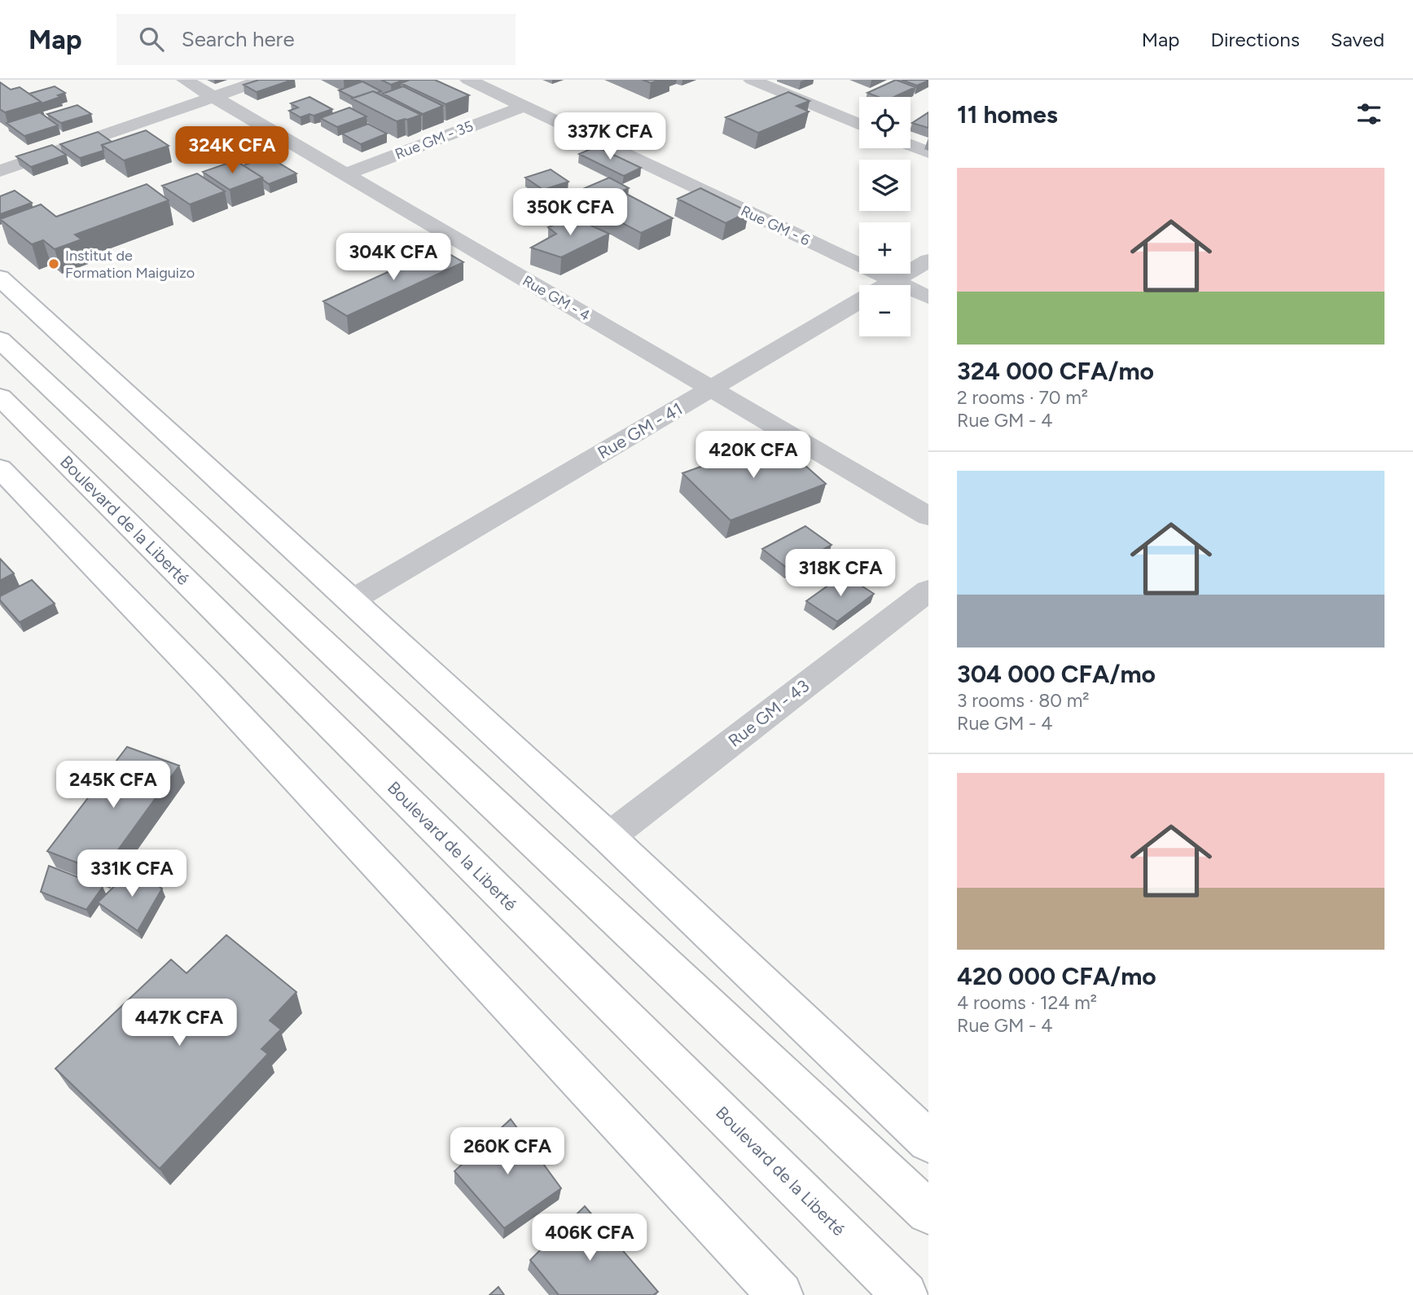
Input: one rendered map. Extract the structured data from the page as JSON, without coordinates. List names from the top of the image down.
{
  "streets": {
    "main road": ["Boulevard de la Liberté"],
    "street": [
      "Rue GM - 35",
      "Rue GM - 6",
      "Rue GM - 4",
      "Rue GM - 41",
      "Rue GM - 43"
    ]
  },
  "crossings": [
    ["Rue GM - 35", "Rue GM - 6"],
    ["Rue GM - 35", "Rue GM - 4"],
    ["Rue GM - 6", "Rue GM - 41"],
    ["Rue GM - 4", "Rue GM - 41"]
  ],
  "places": ["Institut de Formation Maiguizo"],
  "page": {
    "header": "Map",
    "search": "Search here",
    "nav": ["Map", "Directions", "Saved"],
    "heading": "11 homes",
    "map_buttons": ["+", "−"],
    "price": [
      "337K CFA",
      "324K CFA",
      "350K CFA",
      "304K CFA",
      "420K CFA",
      "318K CFA",
      "245K CFA",
      "331K CFA",
      "447K CFA",
      "260K CFA",
      "406K CFA"
    ],
    "list": [
      {
        "name": "324 000 CFA/mo",
        "note": "2 rooms · 70 m² · Rue GM - 4"
      },
      {
        "name": "304 000 CFA/mo",
        "note": "3 rooms · 80 m² · Rue GM - 4"
      },
      {
        "name": "420 000 CFA/mo",
        "note": "4 rooms · 124 m² · Rue GM - 4"
      }
    ]
  }
}
